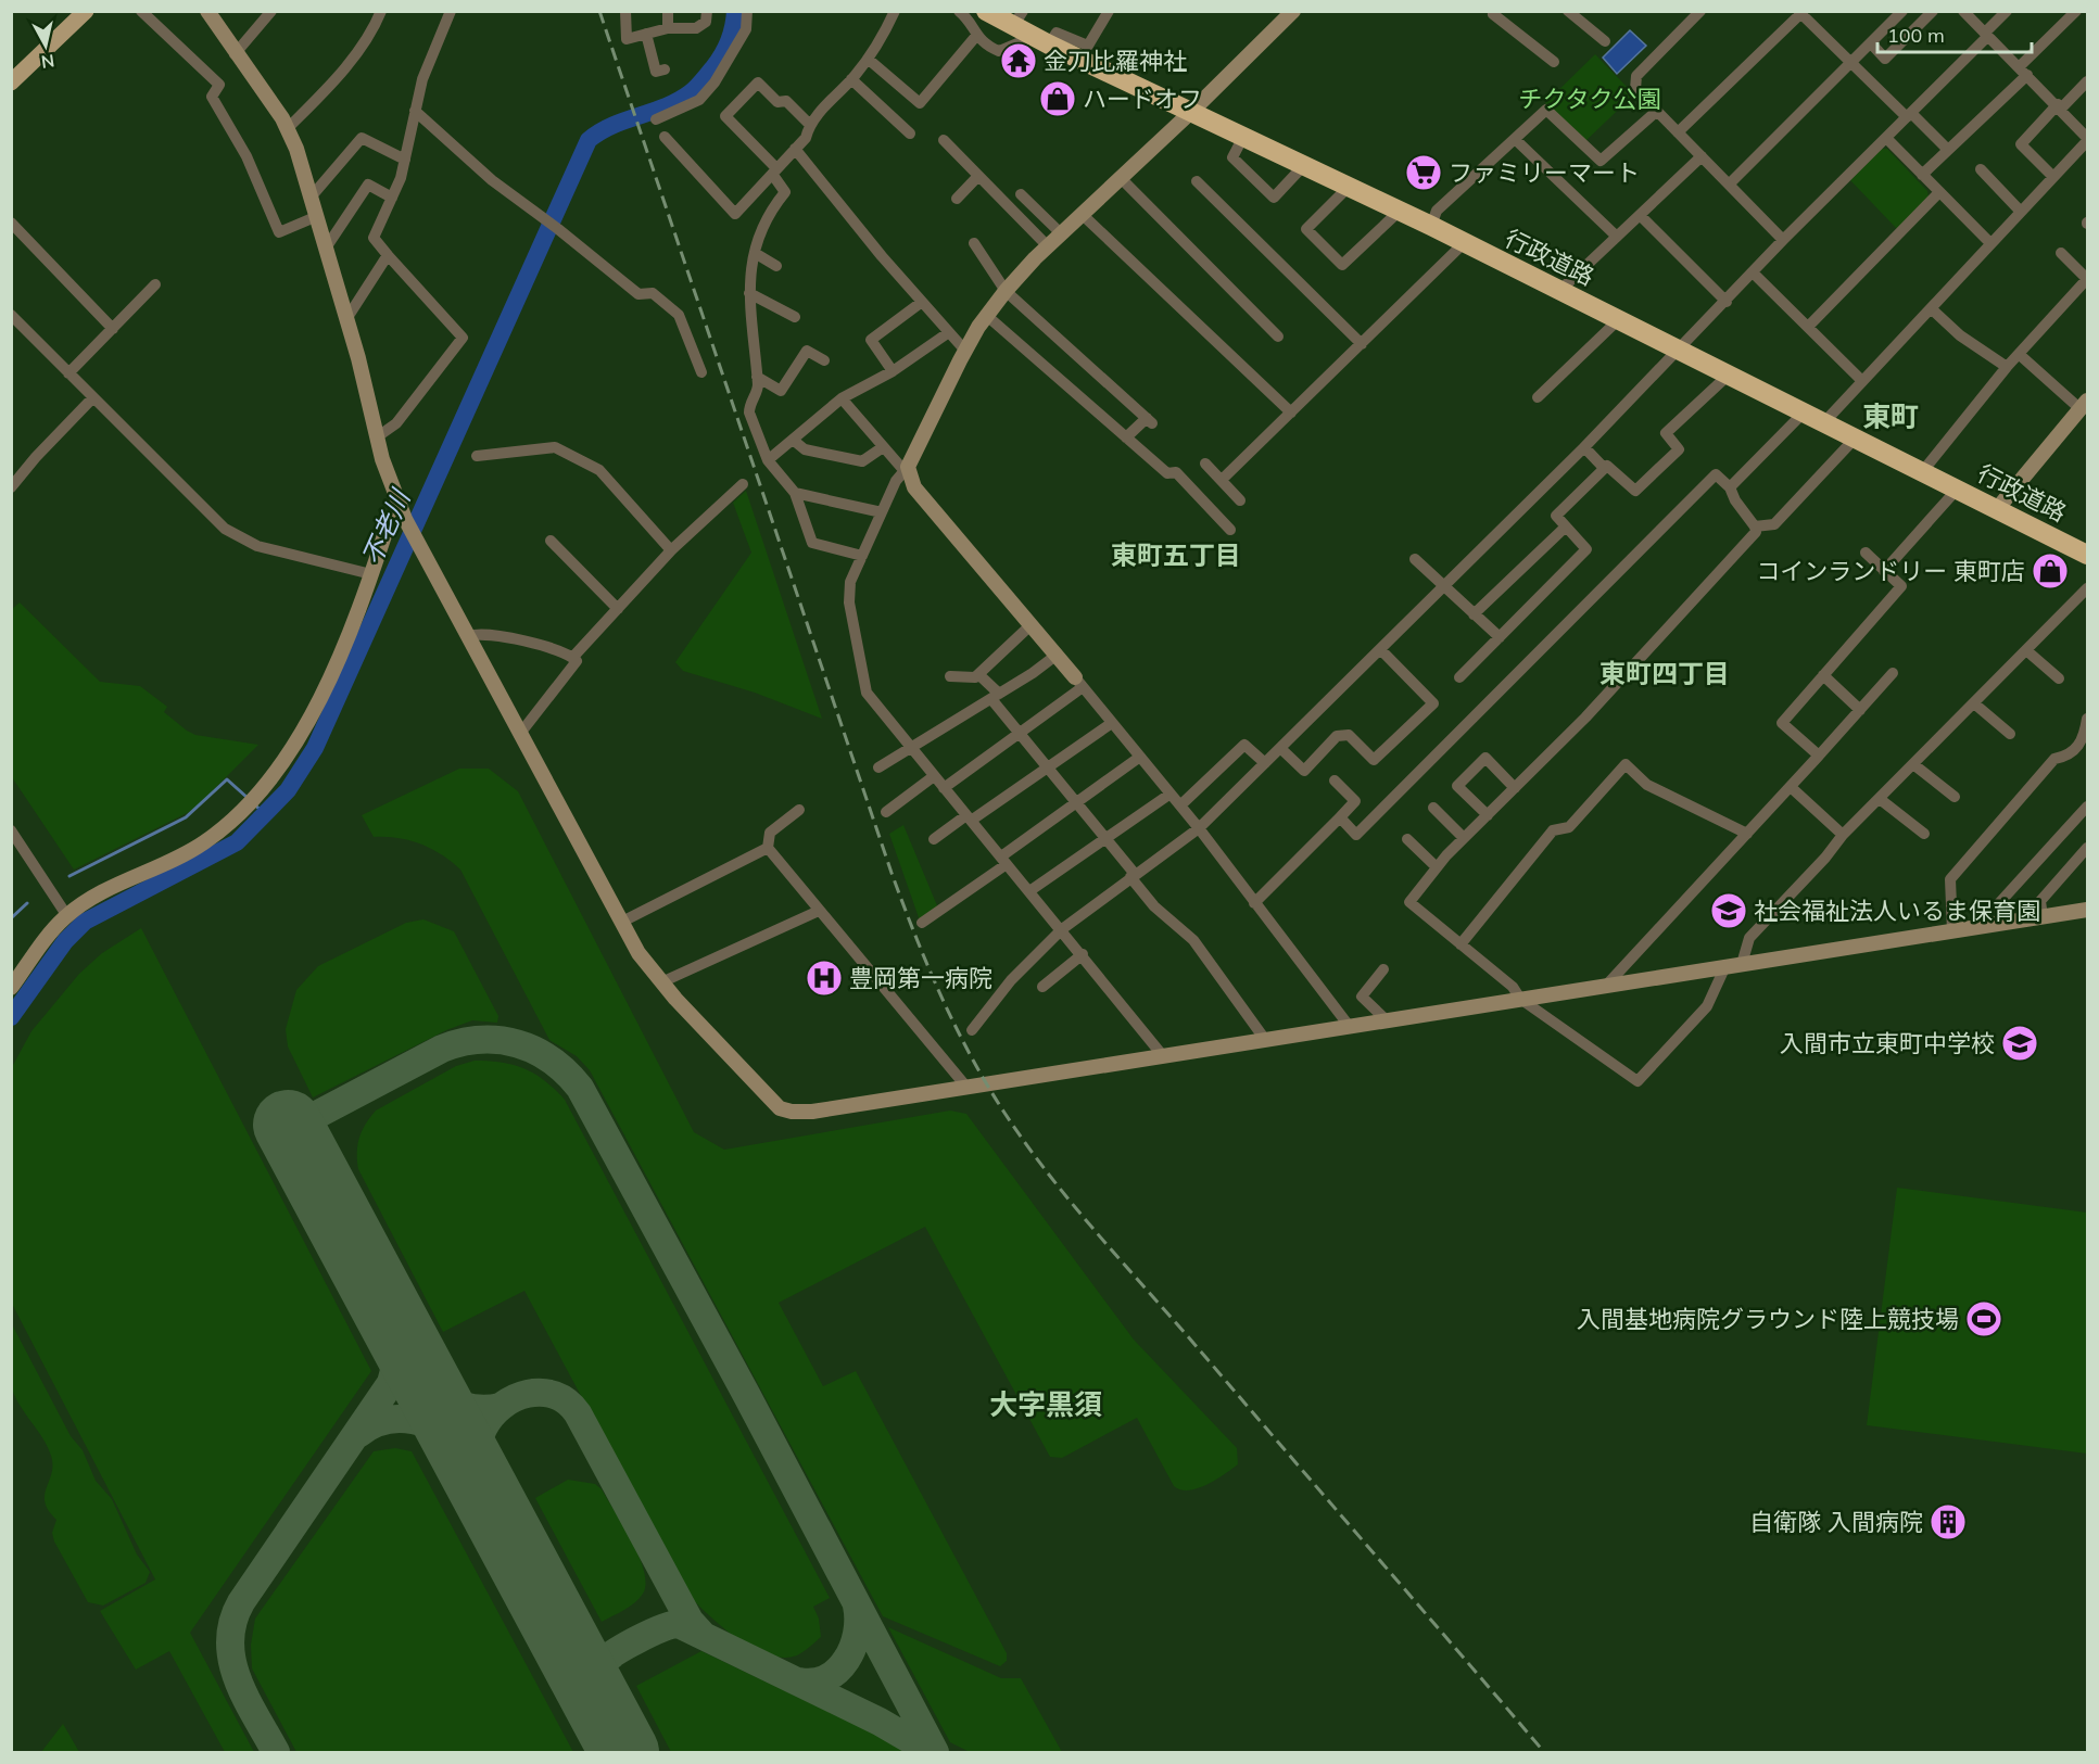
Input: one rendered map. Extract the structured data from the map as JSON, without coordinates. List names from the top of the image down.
{
  "streets": {
    "highway": ["行政道路"]
  },
  "districts": [
    "東町",
    "東町五丁目",
    "東町四丁目",
    "大字黒須"
  ],
  "water": ["不老川"],
  "parks": ["チクタク公園"],
  "places": {
    "temple": ["金刀比羅神社"],
    "shop": ["ハードオフ", "コインランドリー 東町店"],
    "supermarket": ["ファミリーマート"],
    "school or university": ["社会福祉法人いるま保育園", "入間市立東町中学校"],
    "hospital": ["豊岡第一病院"],
    "sports": ["入間基地病院グラウンド陸上競技場"],
    "building": ["自衛隊 入間病院"]
  },
  "scale_bar": "100 m",
  "north": "bottom"
}
